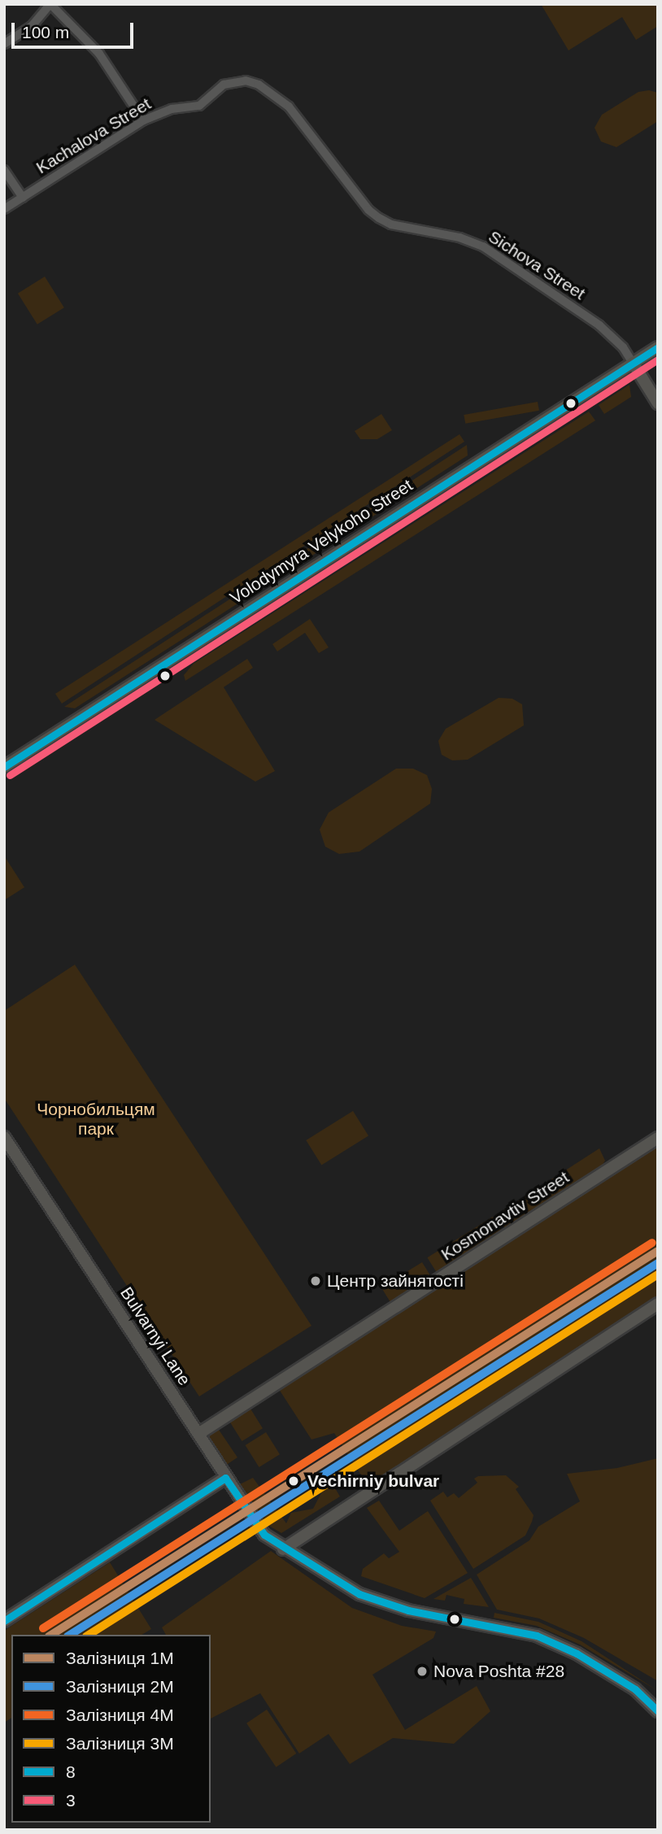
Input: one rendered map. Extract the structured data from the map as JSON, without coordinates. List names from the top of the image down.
{
  "streets": {
    "main road": ["Volodymyra Velykoho Street"],
    "street": [
      "Kachalova Street",
      "Sichova Street",
      "Kosmonavtiv Street",
      "Bulvarnyi Lane"
    ]
  },
  "crossings": [
    ["Kachalova Street", "Sichova Street"],
    ["Sichova Street", "Volodymyra Velykoho Street"],
    ["Kosmonavtiv Street", "Bulvarnyi Lane"]
  ],
  "parks": ["Чорнобильцям парк"],
  "places": ["Центр зайнятості", "Vechirniy bulvar", "Nova Poshta #28"],
  "lines": [
    "transit line 8",
    "transit line 3",
    "rail line 4М",
    "rail line 1М",
    "rail line 2М",
    "rail line 3М"
  ],
  "legend": [
    "Залізниця 1М",
    "Залізниця 2М",
    "Залізниця 4М",
    "Залізниця 3М",
    "8",
    "3"
  ],
  "scale_bar": "100 m"
}
